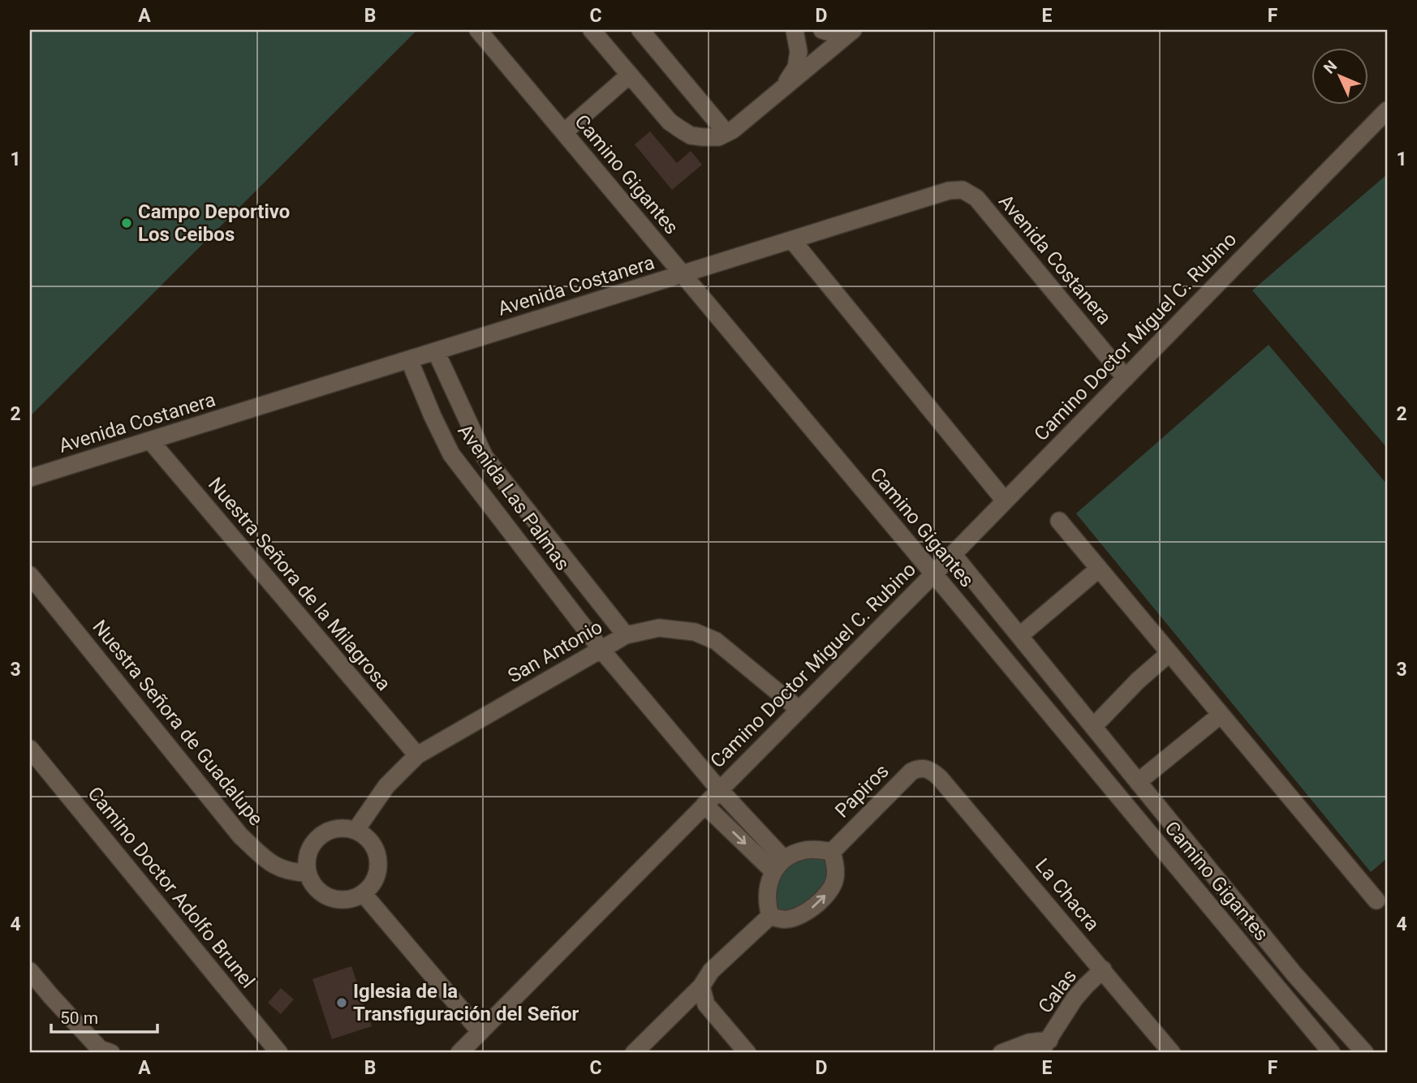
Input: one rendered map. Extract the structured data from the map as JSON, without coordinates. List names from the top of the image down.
{
  "streets": {
    "street": [
      "Camino Gigantes",
      "Avenida Costanera",
      "Camino Doctor Miguel C. Rubino",
      "Avenida Las Palmas",
      "Nuestra Señora de la Milagrosa",
      "San Antonio",
      "Nuestra Señora de Guadalupe",
      "Papiros",
      "Camino Doctor Adolfo Brunel",
      "La Chacra",
      "Calas"
    ]
  },
  "crossings": [
    ["Camino Gigantes", "Avenida Costanera"],
    ["Camino Gigantes", "Camino Doctor Miguel C. Rubino"],
    ["Avenida Costanera", "Camino Doctor Miguel C. Rubino"],
    ["Avenida Costanera", "Avenida Las Palmas"],
    ["Avenida Costanera", "Nuestra Señora de la Milagrosa"],
    ["Camino Doctor Miguel C. Rubino", "Avenida Las Palmas"],
    ["Camino Doctor Miguel C. Rubino", "San Antonio"],
    ["Avenida Las Palmas", "San Antonio"],
    ["Nuestra Señora de la Milagrosa", "San Antonio"],
    ["San Antonio", "Nuestra Señora de Guadalupe"],
    ["Papiros", "La Chacra"],
    ["La Chacra", "Calas"]
  ],
  "places": ["Campo Deportivo Los Ceibos", "Iglesia de la Transfiguración del Señor"],
  "scale_bar": "50 m",
  "north": "top left",
  "grid": {
    "columns": [
      "A",
      "B",
      "C",
      "D",
      "E",
      "F"
    ],
    "rows": [
      "1",
      "2",
      "3",
      "4"
    ]
  }
}
